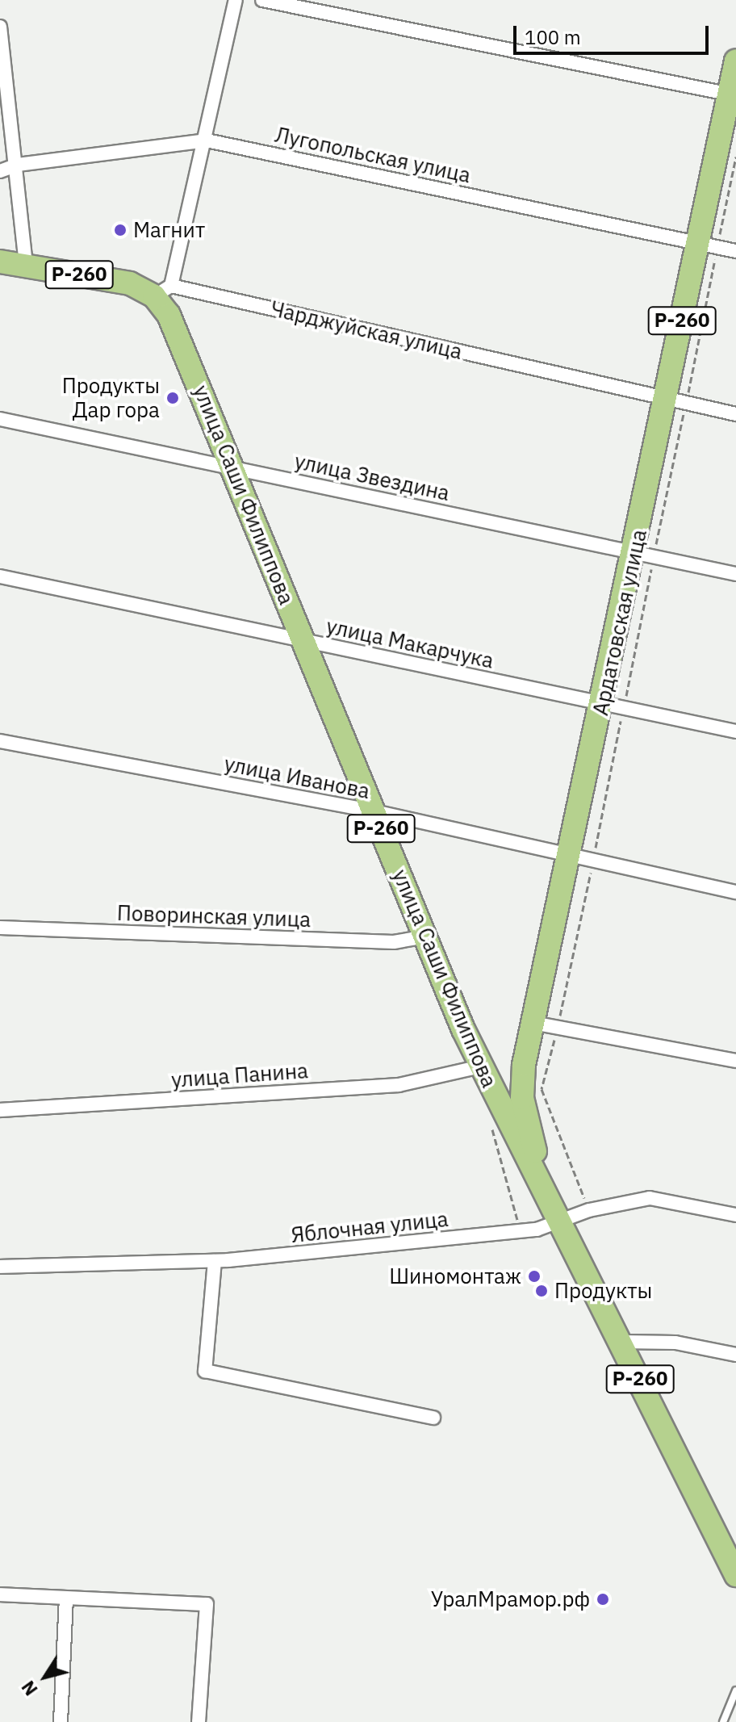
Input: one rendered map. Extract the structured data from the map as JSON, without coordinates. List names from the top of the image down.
{
  "streets": {
    "highway": [
      "Р-260",
      "Чарджуйская улица",
      "улица Саши Филиппова",
      "Ардатовская улица"
    ],
    "street": [
      "Лугопольская улица",
      "улица Звездина",
      "улица Макарчука",
      "улица Иванова",
      "Поворинская улица",
      "улица Панина",
      "Яблочная улица"
    ]
  },
  "crossings": [
    ["Лугопольская улица", "Ардатовская улица"],
    ["Чарджуйская улица", "улица Саши Филиппова"],
    ["Чарджуйская улица", "Ардатовская улица"],
    ["улица Звездина", "улица Саши Филиппова"],
    ["улица Звездина", "Ардатовская улица"],
    ["улица Саши Филиппова", "Ардатовская улица"],
    ["улица Саши Филиппова", "улица Макарчука"],
    ["улица Саши Филиппова", "улица Иванова"],
    ["улица Саши Филиппова", "Поворинская улица"],
    ["улица Саши Филиппова", "улица Панина"],
    ["улица Саши Филиппова", "Яблочная улица"],
    ["Ардатовская улица", "улица Макарчука"],
    ["Ардатовская улица", "улица Иванова"],
    ["Ардатовская улица", "Яблочная улица"]
  ],
  "places": [
    "Магнит",
    "Продукты Дар гора",
    "Шиномонтаж",
    "Продукты",
    "УралМрамор.рф"
  ],
  "scale_bar": "100 m",
  "north": "bottom left"
}
